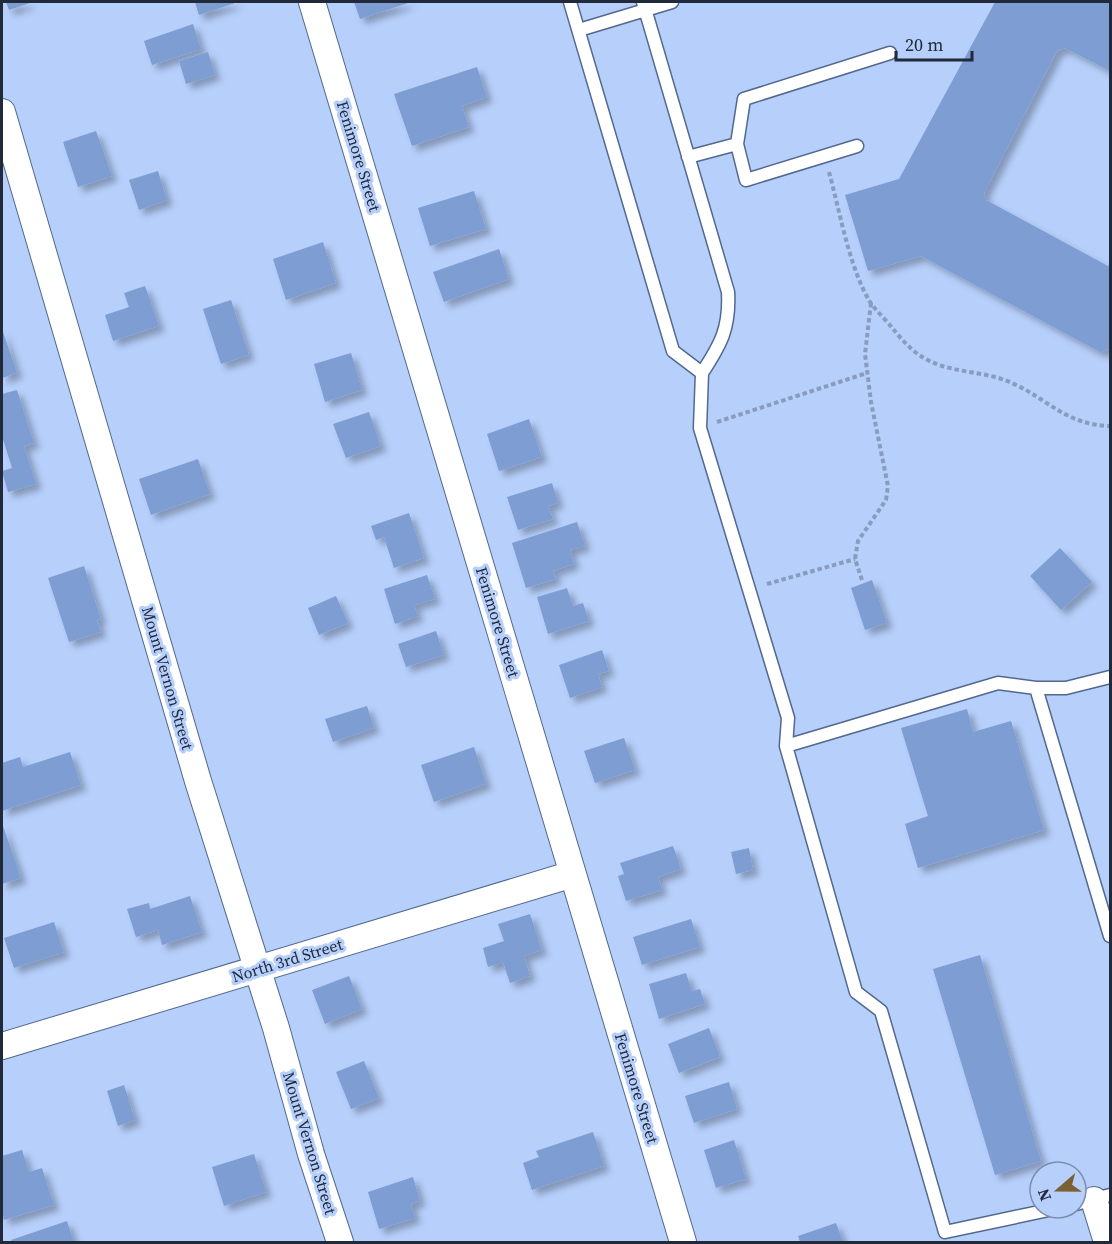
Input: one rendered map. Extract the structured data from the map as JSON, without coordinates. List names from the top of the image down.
{
  "streets": {
    "street": ["Fenimore Street", "Mount Vernon Street", "North 3rd Street"]
  },
  "crossings": [
    ["Fenimore Street", "North 3rd Street"],
    ["Mount Vernon Street", "North 3rd Street"]
  ],
  "scale_bar": "20 m",
  "north": "left"
}
